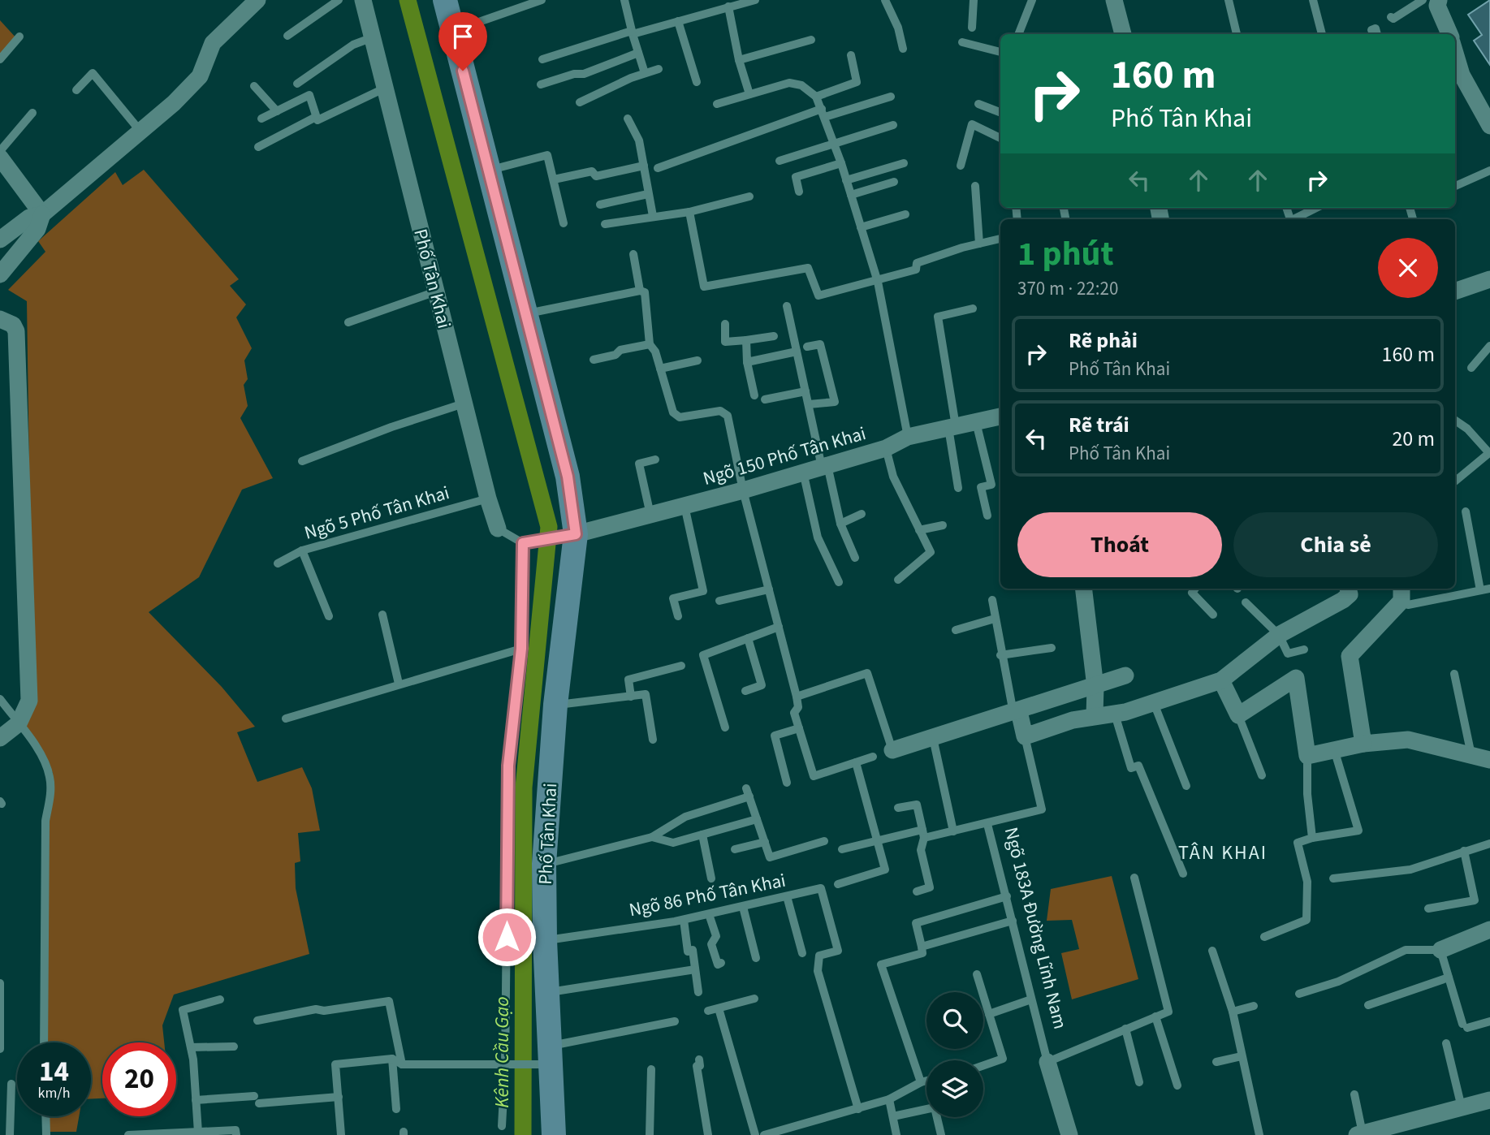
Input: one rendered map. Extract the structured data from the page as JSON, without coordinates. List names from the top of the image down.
{
  "streets": {
    "street": ["Phố Tân Khai", "Ngõ 150 Phố Tân Khai", "Ngõ 183A Đường Lĩnh Nam"],
    "lane": ["Ngõ 5 Phố Tân Khai", "Ngõ 86 Phố Tân Khai"]
  },
  "crossings": [
    ["Phố Tân Khai", "Ngõ 150 Phố Tân Khai"],
    ["Phố Tân Khai", "Ngõ 5 Phố Tân Khai"],
    ["Phố Tân Khai", "Ngõ 86 Phố Tân Khai"]
  ],
  "districts": ["TÂN KHAI"],
  "water": ["Kênh Cầu Gạo"],
  "page": {
    "turn": ["160 m", "Phố Tân Khai"],
    "heading": ["1 phút", "370 m · 22:20"],
    "list": [
      {
        "name": "Rẽ phải",
        "note": "Phố Tân Khai",
        "value": "160 m"
      },
      {
        "name": "Rẽ trái",
        "note": "Phố Tân Khai",
        "value": "20 m"
      }
    ],
    "buttons": ["Thoát", "Chia sẻ"],
    "speed": "14 km/h",
    "limit": "20"
  }
}
